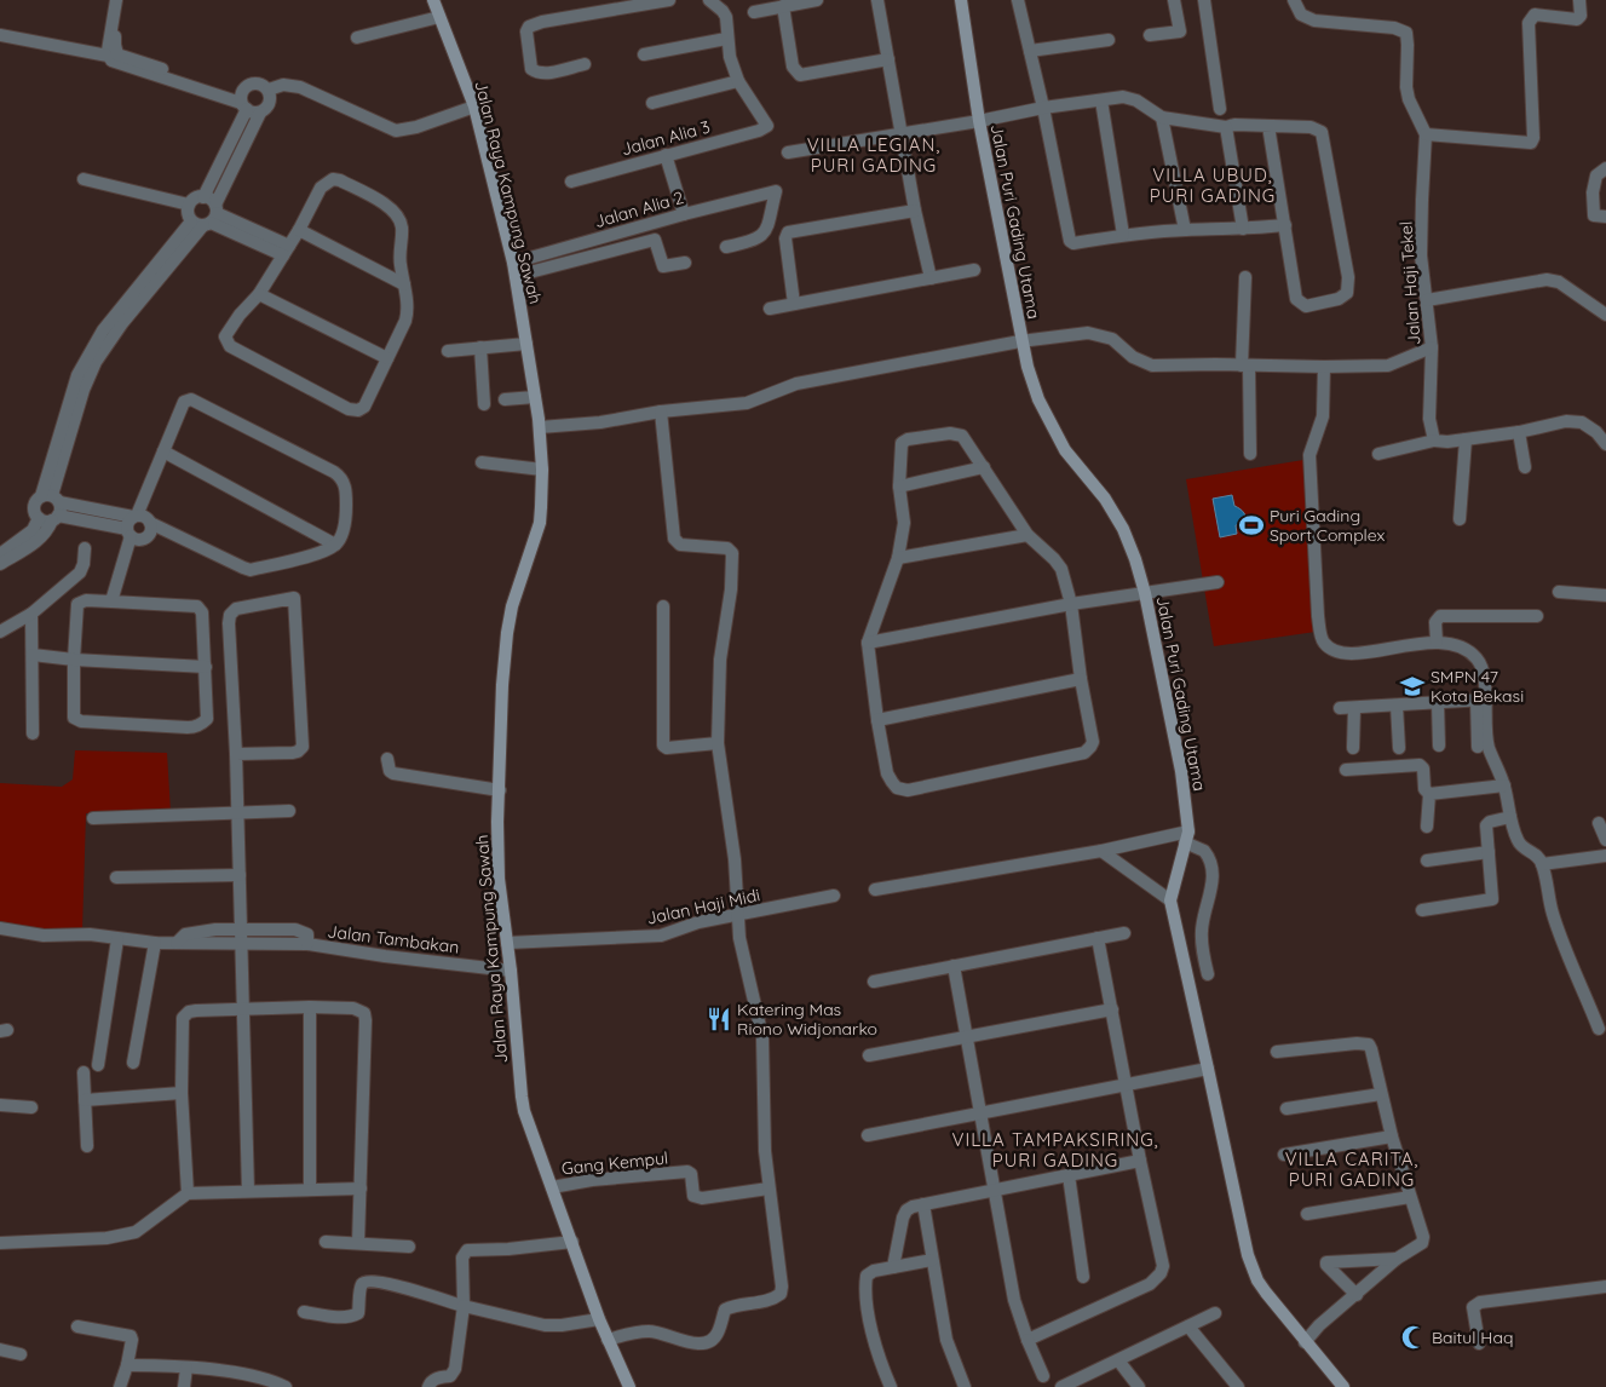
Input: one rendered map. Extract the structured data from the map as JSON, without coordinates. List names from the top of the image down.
{
  "streets": {
    "street": [
      "Jalan Alia 3",
      "Jalan Raya Kampung Sawah",
      "Jalan Alia 2",
      "Jalan Puri Gading Utama",
      "Jalan Haji Tekel",
      "Jalan Haji Midi",
      "Jalan Tambakan",
      "Gang Kempul"
    ]
  },
  "crossings": [
    ["Jalan Raya Kampung Sawah", "Jalan Alia 2"],
    ["Jalan Raya Kampung Sawah", "Jalan Haji Midi"],
    ["Jalan Raya Kampung Sawah", "Jalan Tambakan"],
    ["Jalan Raya Kampung Sawah", "Gang Kempul"]
  ],
  "districts": [
    "VILLA LEGIAN, PURI GADING",
    "VILLA UBUD, PURI GADING",
    "VILLA TAMPAKSIRING, PURI GADING",
    "VILLA CARITA, PURI GADING"
  ],
  "places": {
    "sports": ["Puri Gading Sport Complex"],
    "school or university": ["SMPN 47 Kota Bekasi"],
    "restaurant": ["Katering Mas Riono Widjonarko"],
    "mosque": ["Baitul Haq"]
  }
}
